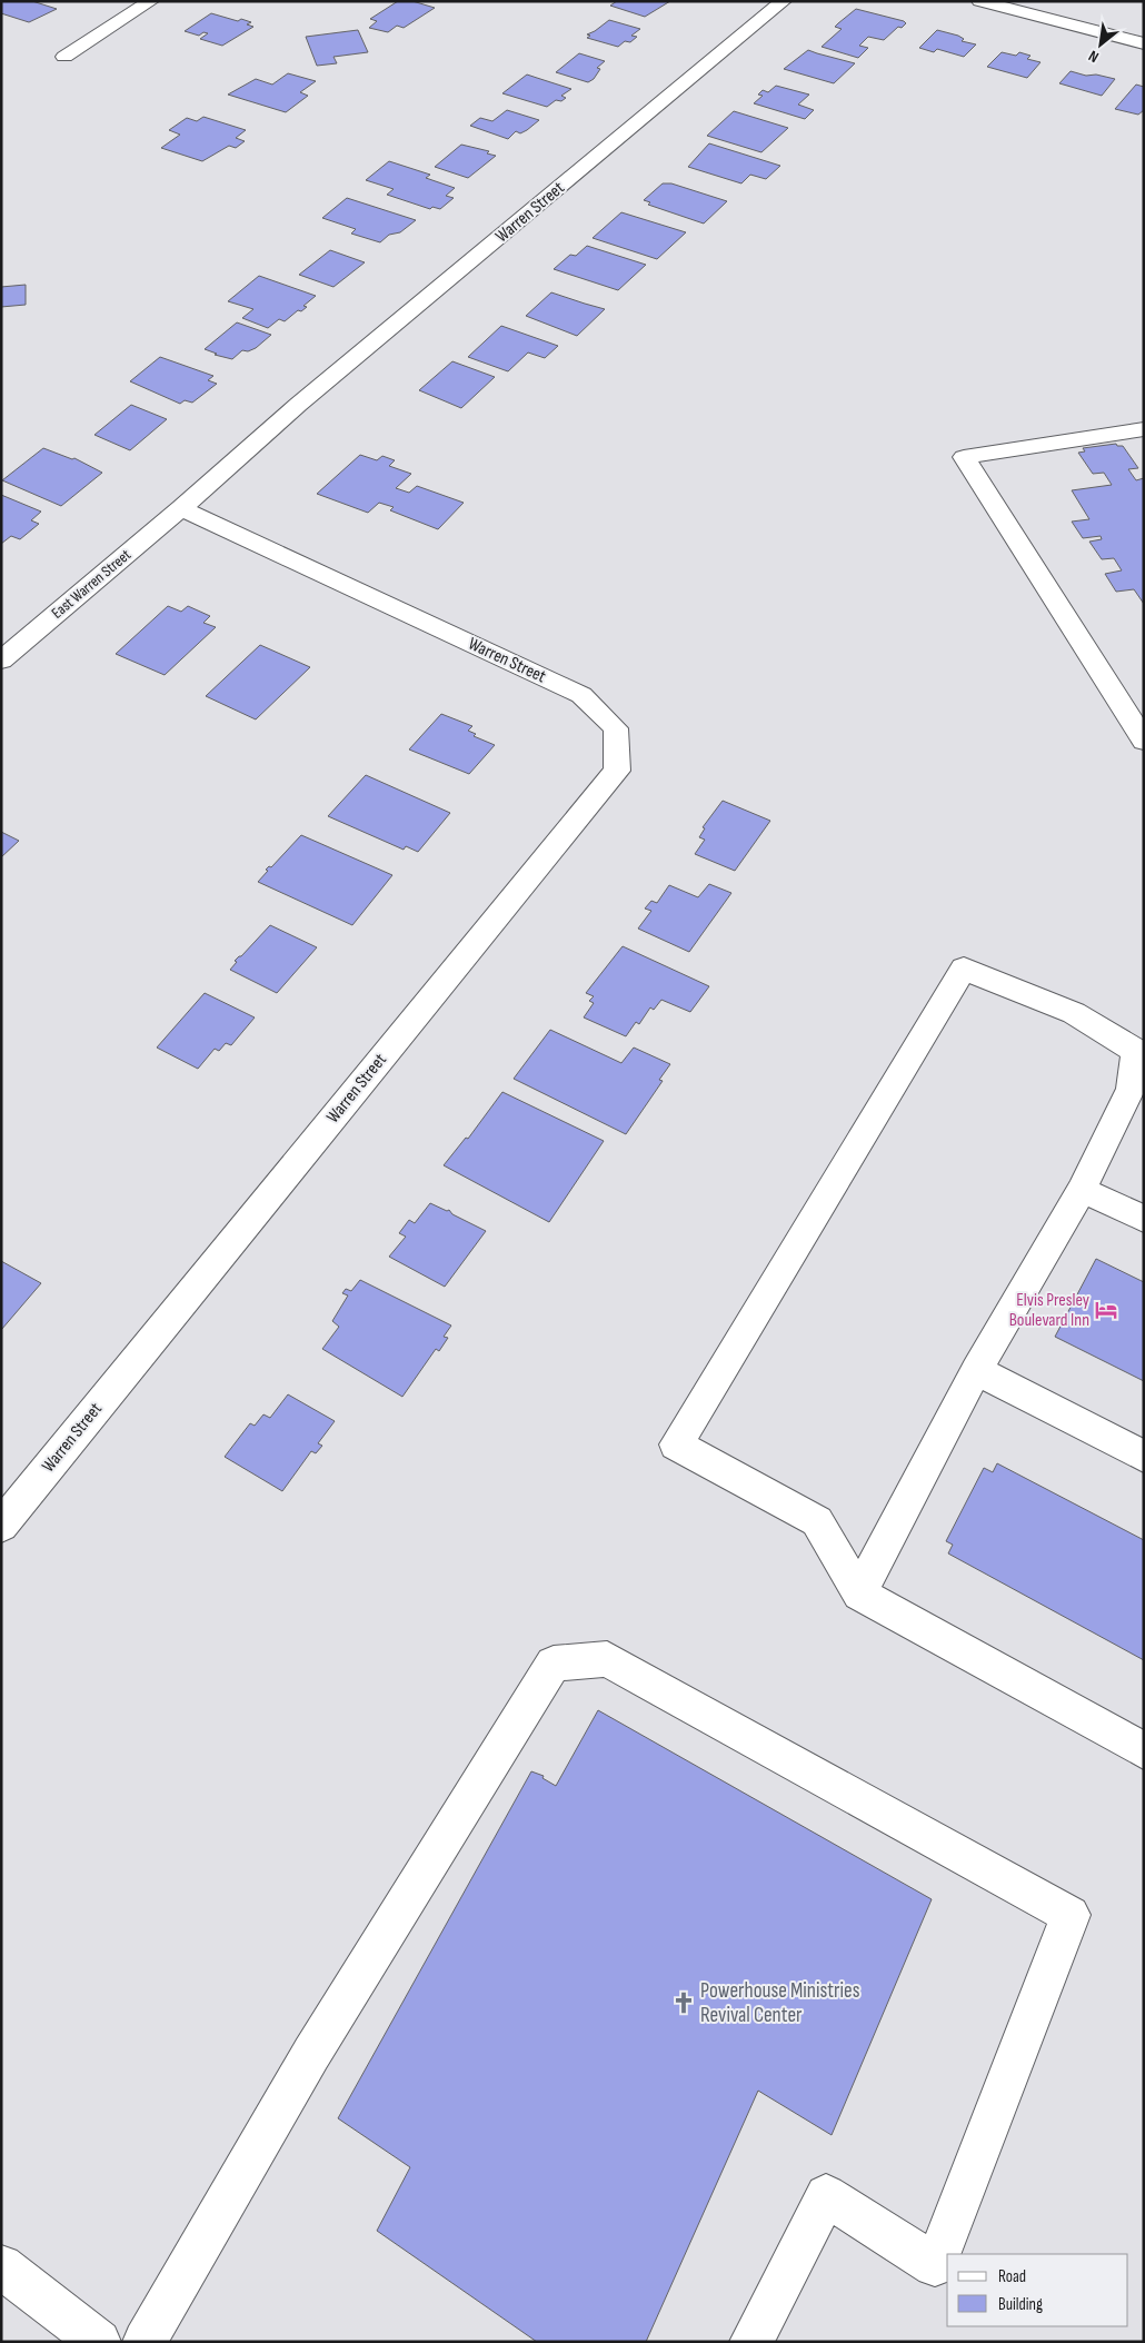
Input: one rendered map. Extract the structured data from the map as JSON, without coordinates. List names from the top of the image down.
{
  "streets": {
    "street": ["Warren Street", "East Warren Street"]
  },
  "crossings": [
    ["Warren Street", "East Warren Street"]
  ],
  "places": {
    "hotel": ["Elvis Presley Boulevard Inn"],
    "church": ["Powerhouse Ministries Revival Center"]
  },
  "legend": ["Road", "Building"],
  "north": "bottom left"
}
